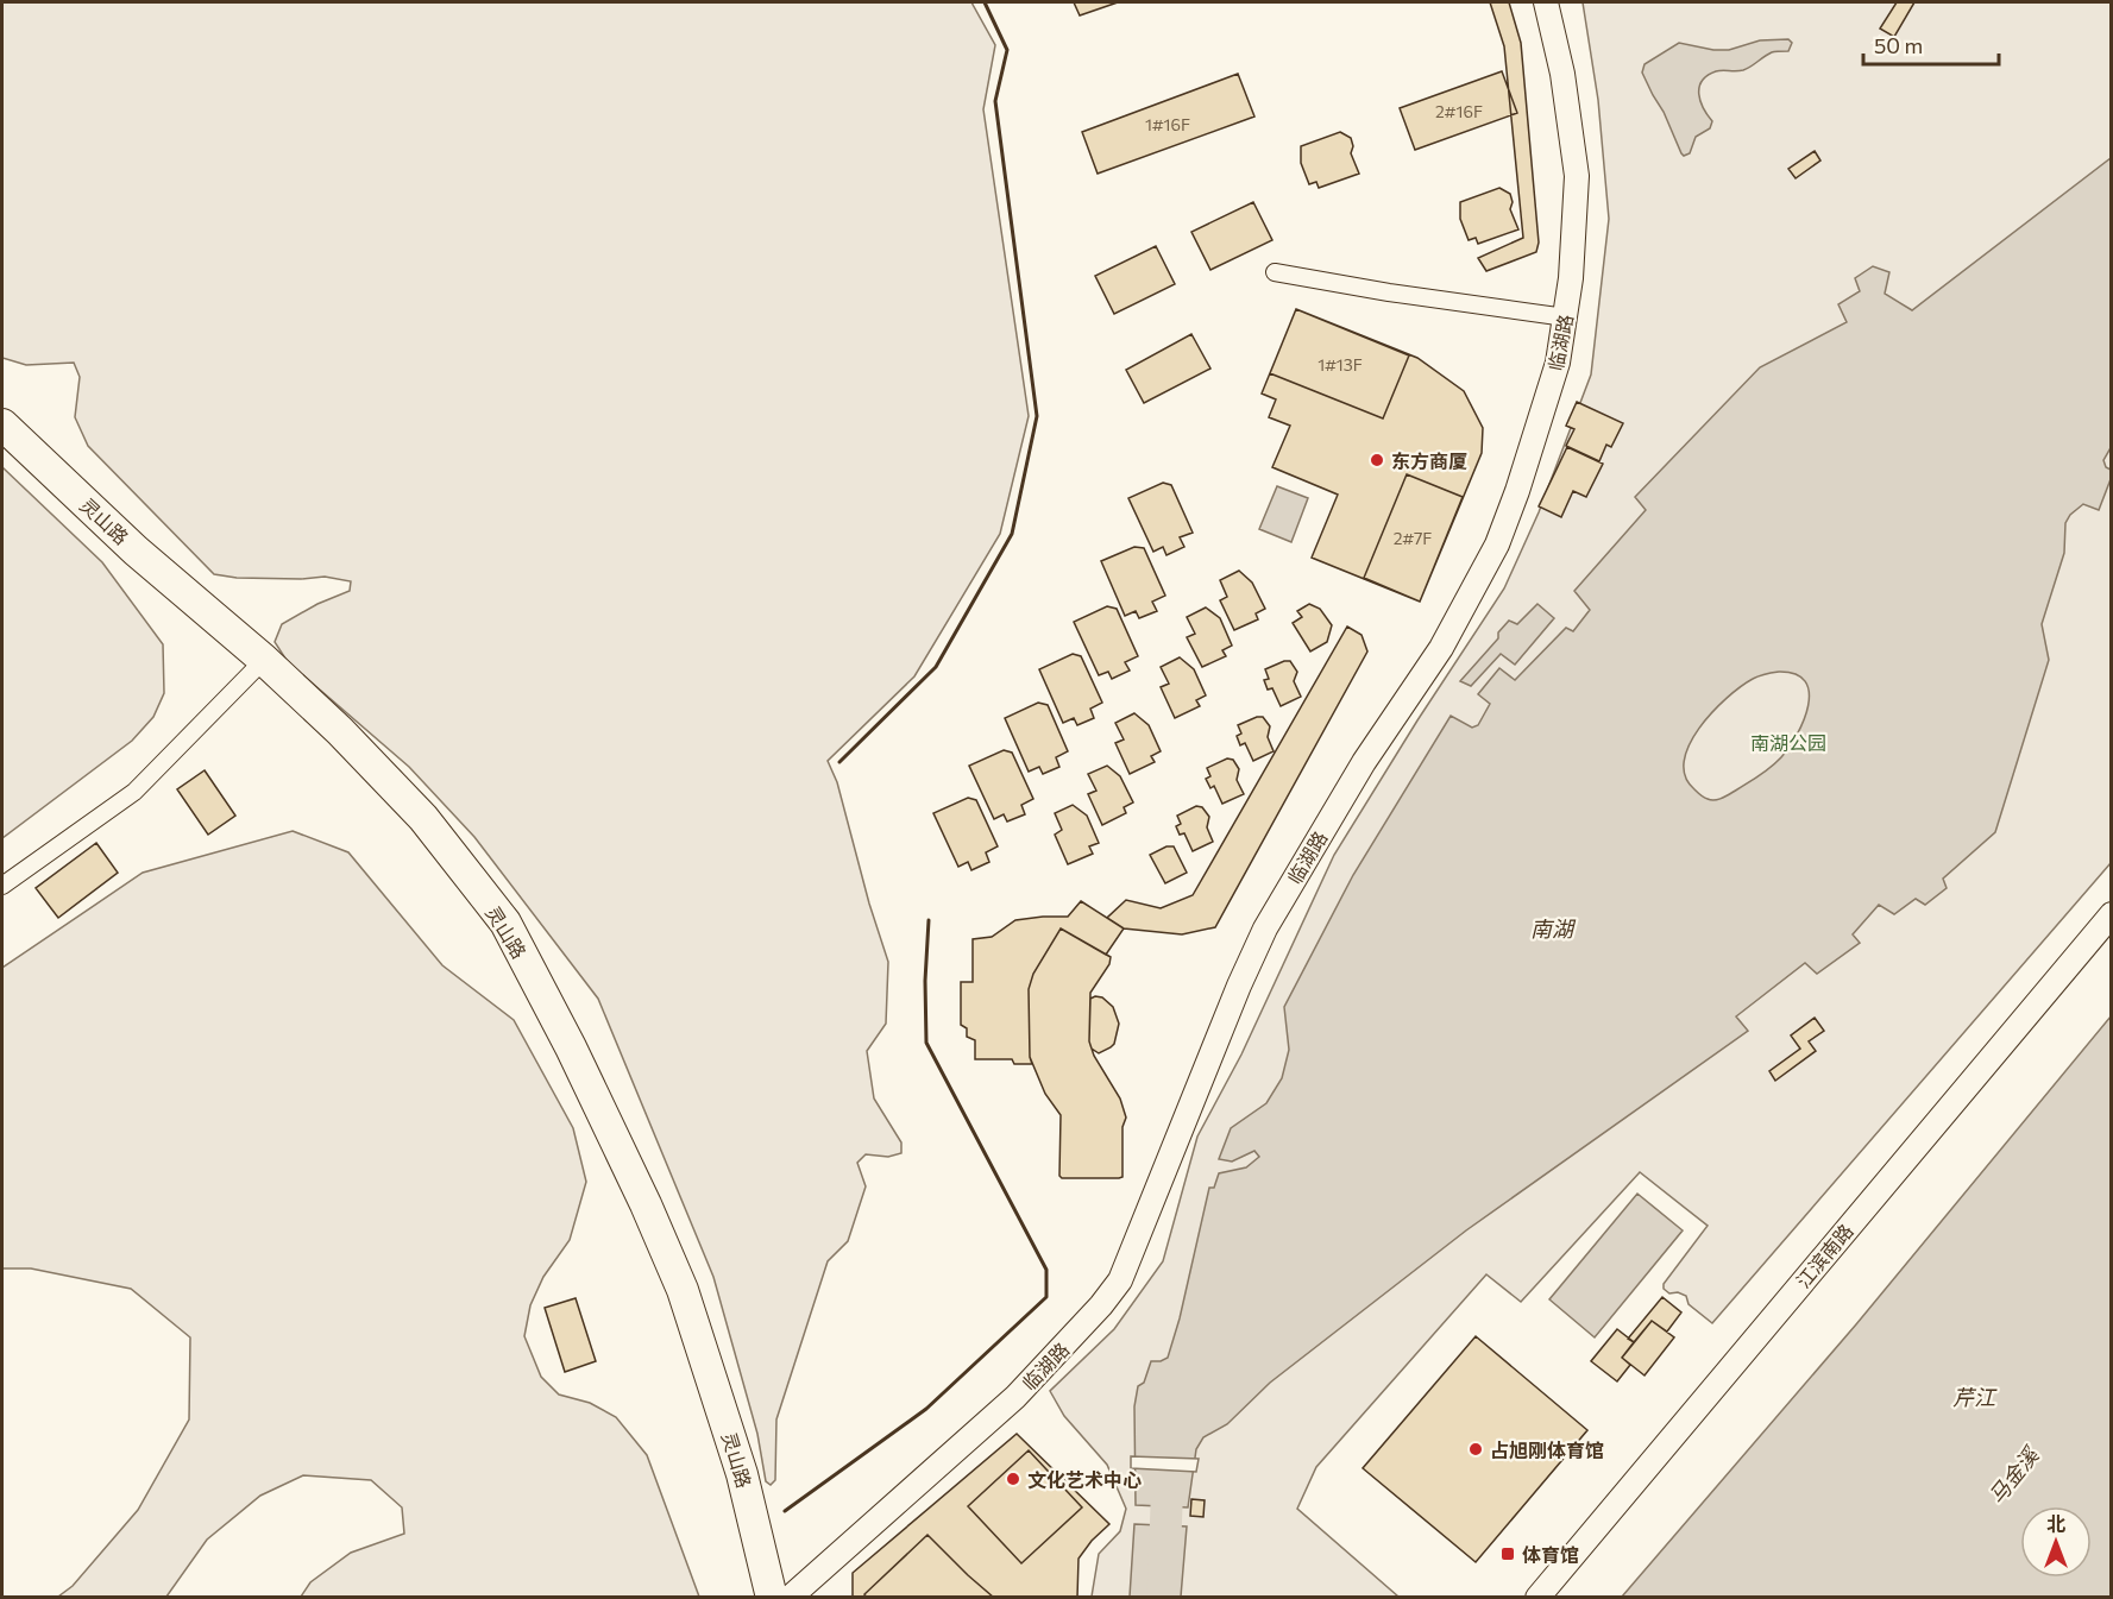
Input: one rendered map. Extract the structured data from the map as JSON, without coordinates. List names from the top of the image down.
{
  "streets": {
    "highway": ["灵山路"],
    "street": ["临湖路", "江滨南路"]
  },
  "water": ["南湖", "芹江", "马金溪"],
  "parks": ["南湖公园"],
  "places": {
    "other": ["东方商厦", "占旭刚体育馆", "文化艺术中心"],
    "transit": ["体育馆"]
  },
  "house_numbers": [
    "2#16F",
    "1#16F",
    "1#13F",
    "2#7F"
  ],
  "scale_bar": "50 m",
  "north": "top"
}
